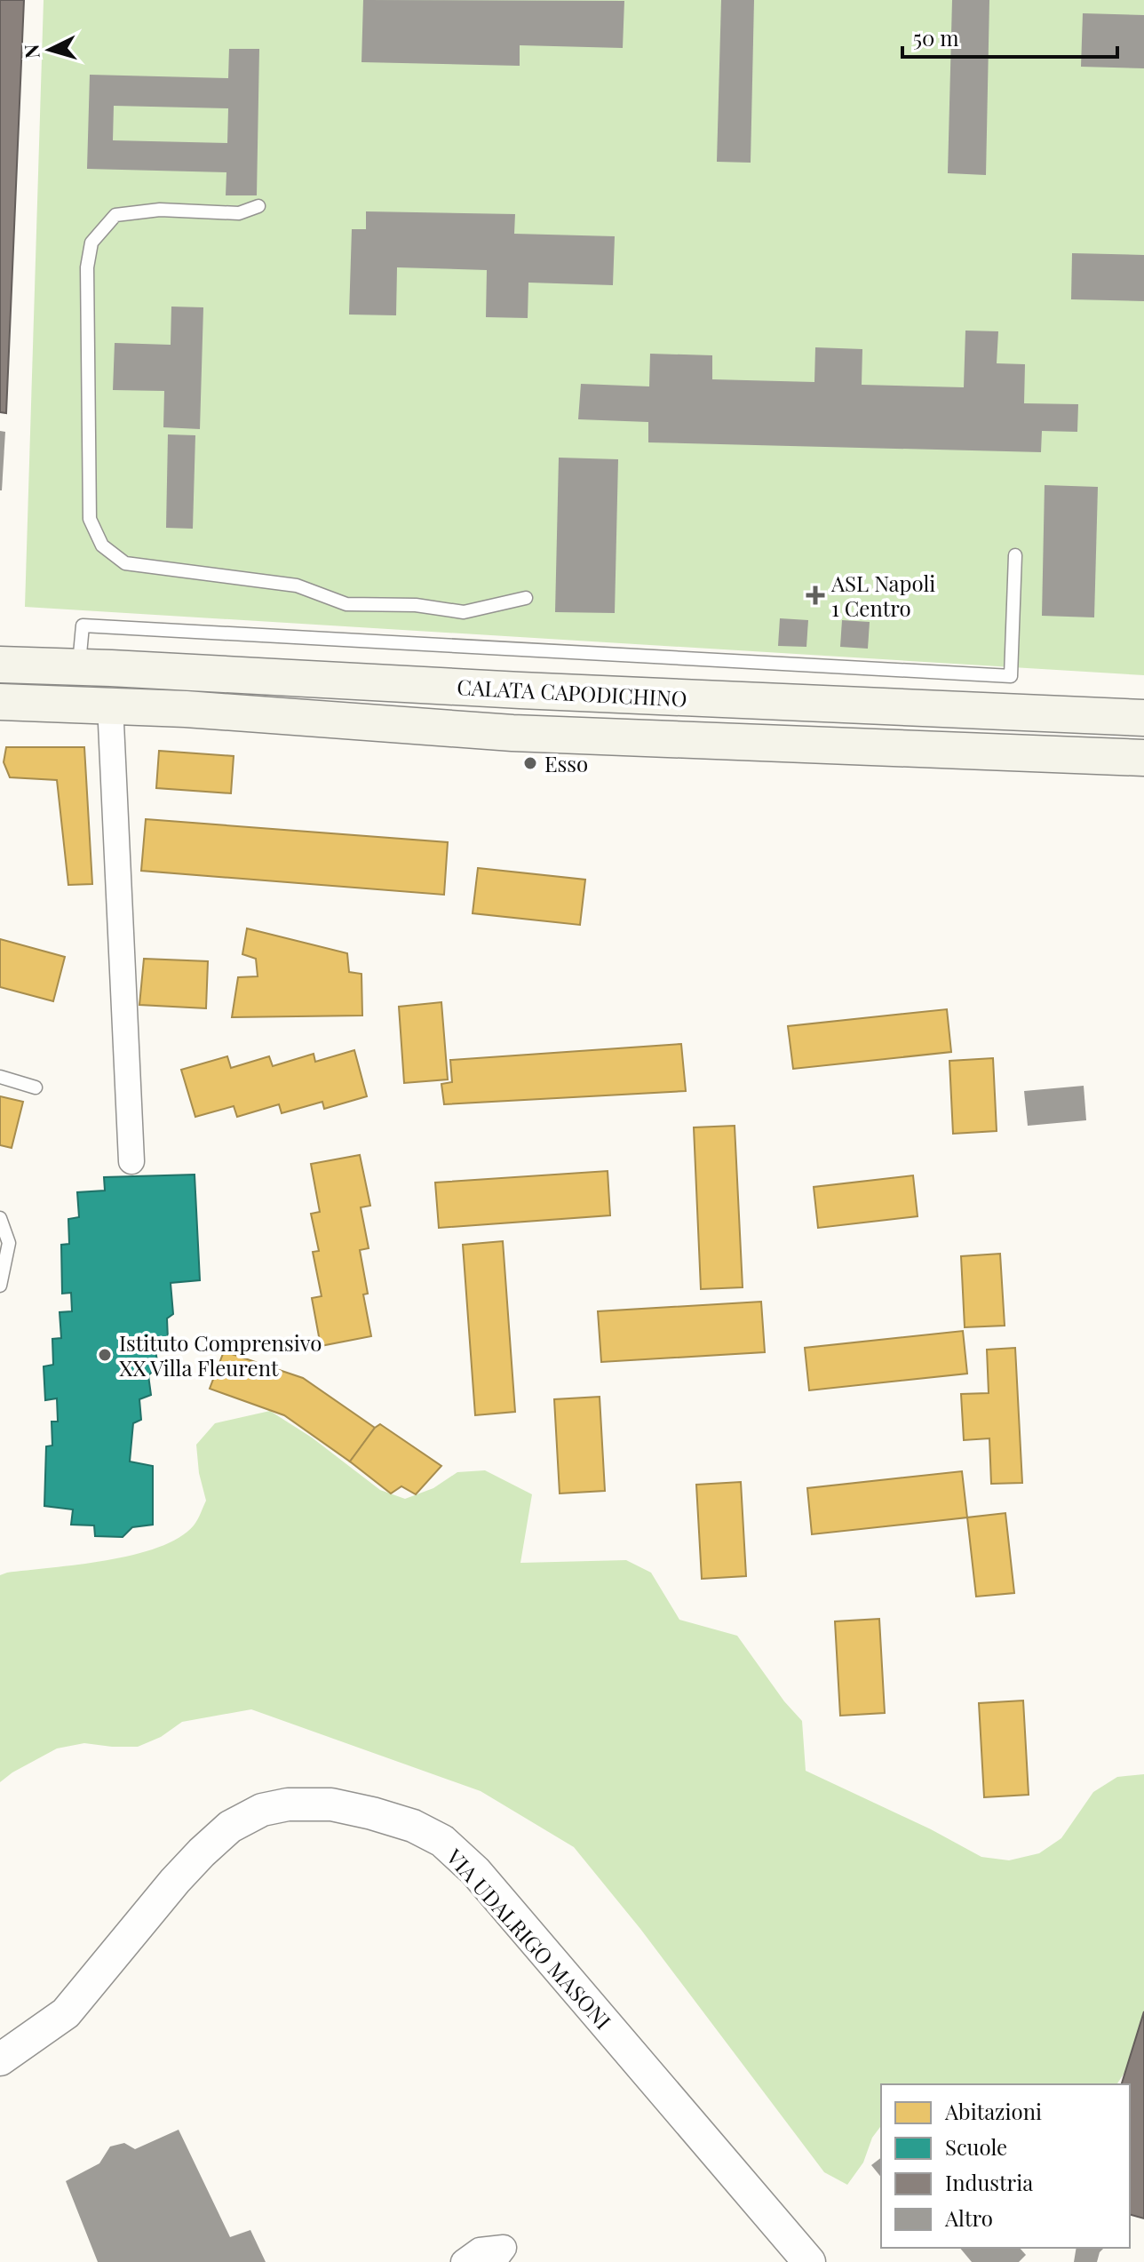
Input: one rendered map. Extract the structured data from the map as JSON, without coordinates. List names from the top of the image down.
{
  "streets": {
    "main road": ["CALATA CAPODICHINO"],
    "street": ["VIA UDALRIGO MASONI"]
  },
  "places": {
    "health": ["ASL Napoli 1 Centro"],
    "other": ["Esso", "Istituto Comprensivo XX Villa Fleurent"]
  },
  "legend": [
    "Abitazioni",
    "Scuole",
    "Industria",
    "Altro"
  ],
  "scale_bar": "50 m",
  "north": "left"
}
